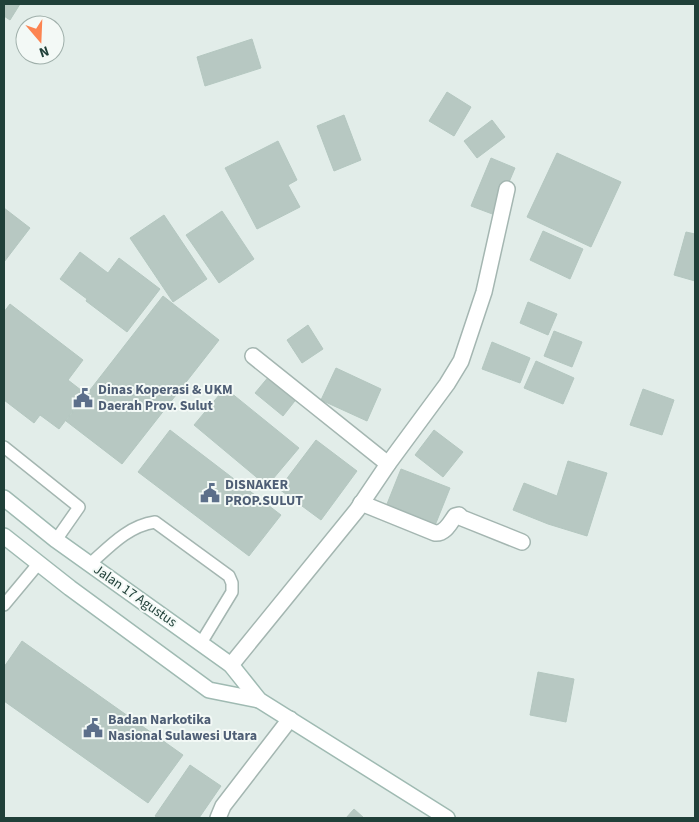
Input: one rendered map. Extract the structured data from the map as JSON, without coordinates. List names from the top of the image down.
{
  "streets": {
    "street": ["Jalan 17 Agustus"]
  },
  "places": {
    "public building": ["Dinas Koperasi & UKM Daerah Prov. Sulut", "DISNAKER PROP.SULUT", "Badan Narkotika Nasional Sulawesi Utara"]
  },
  "north": "bottom"
}
